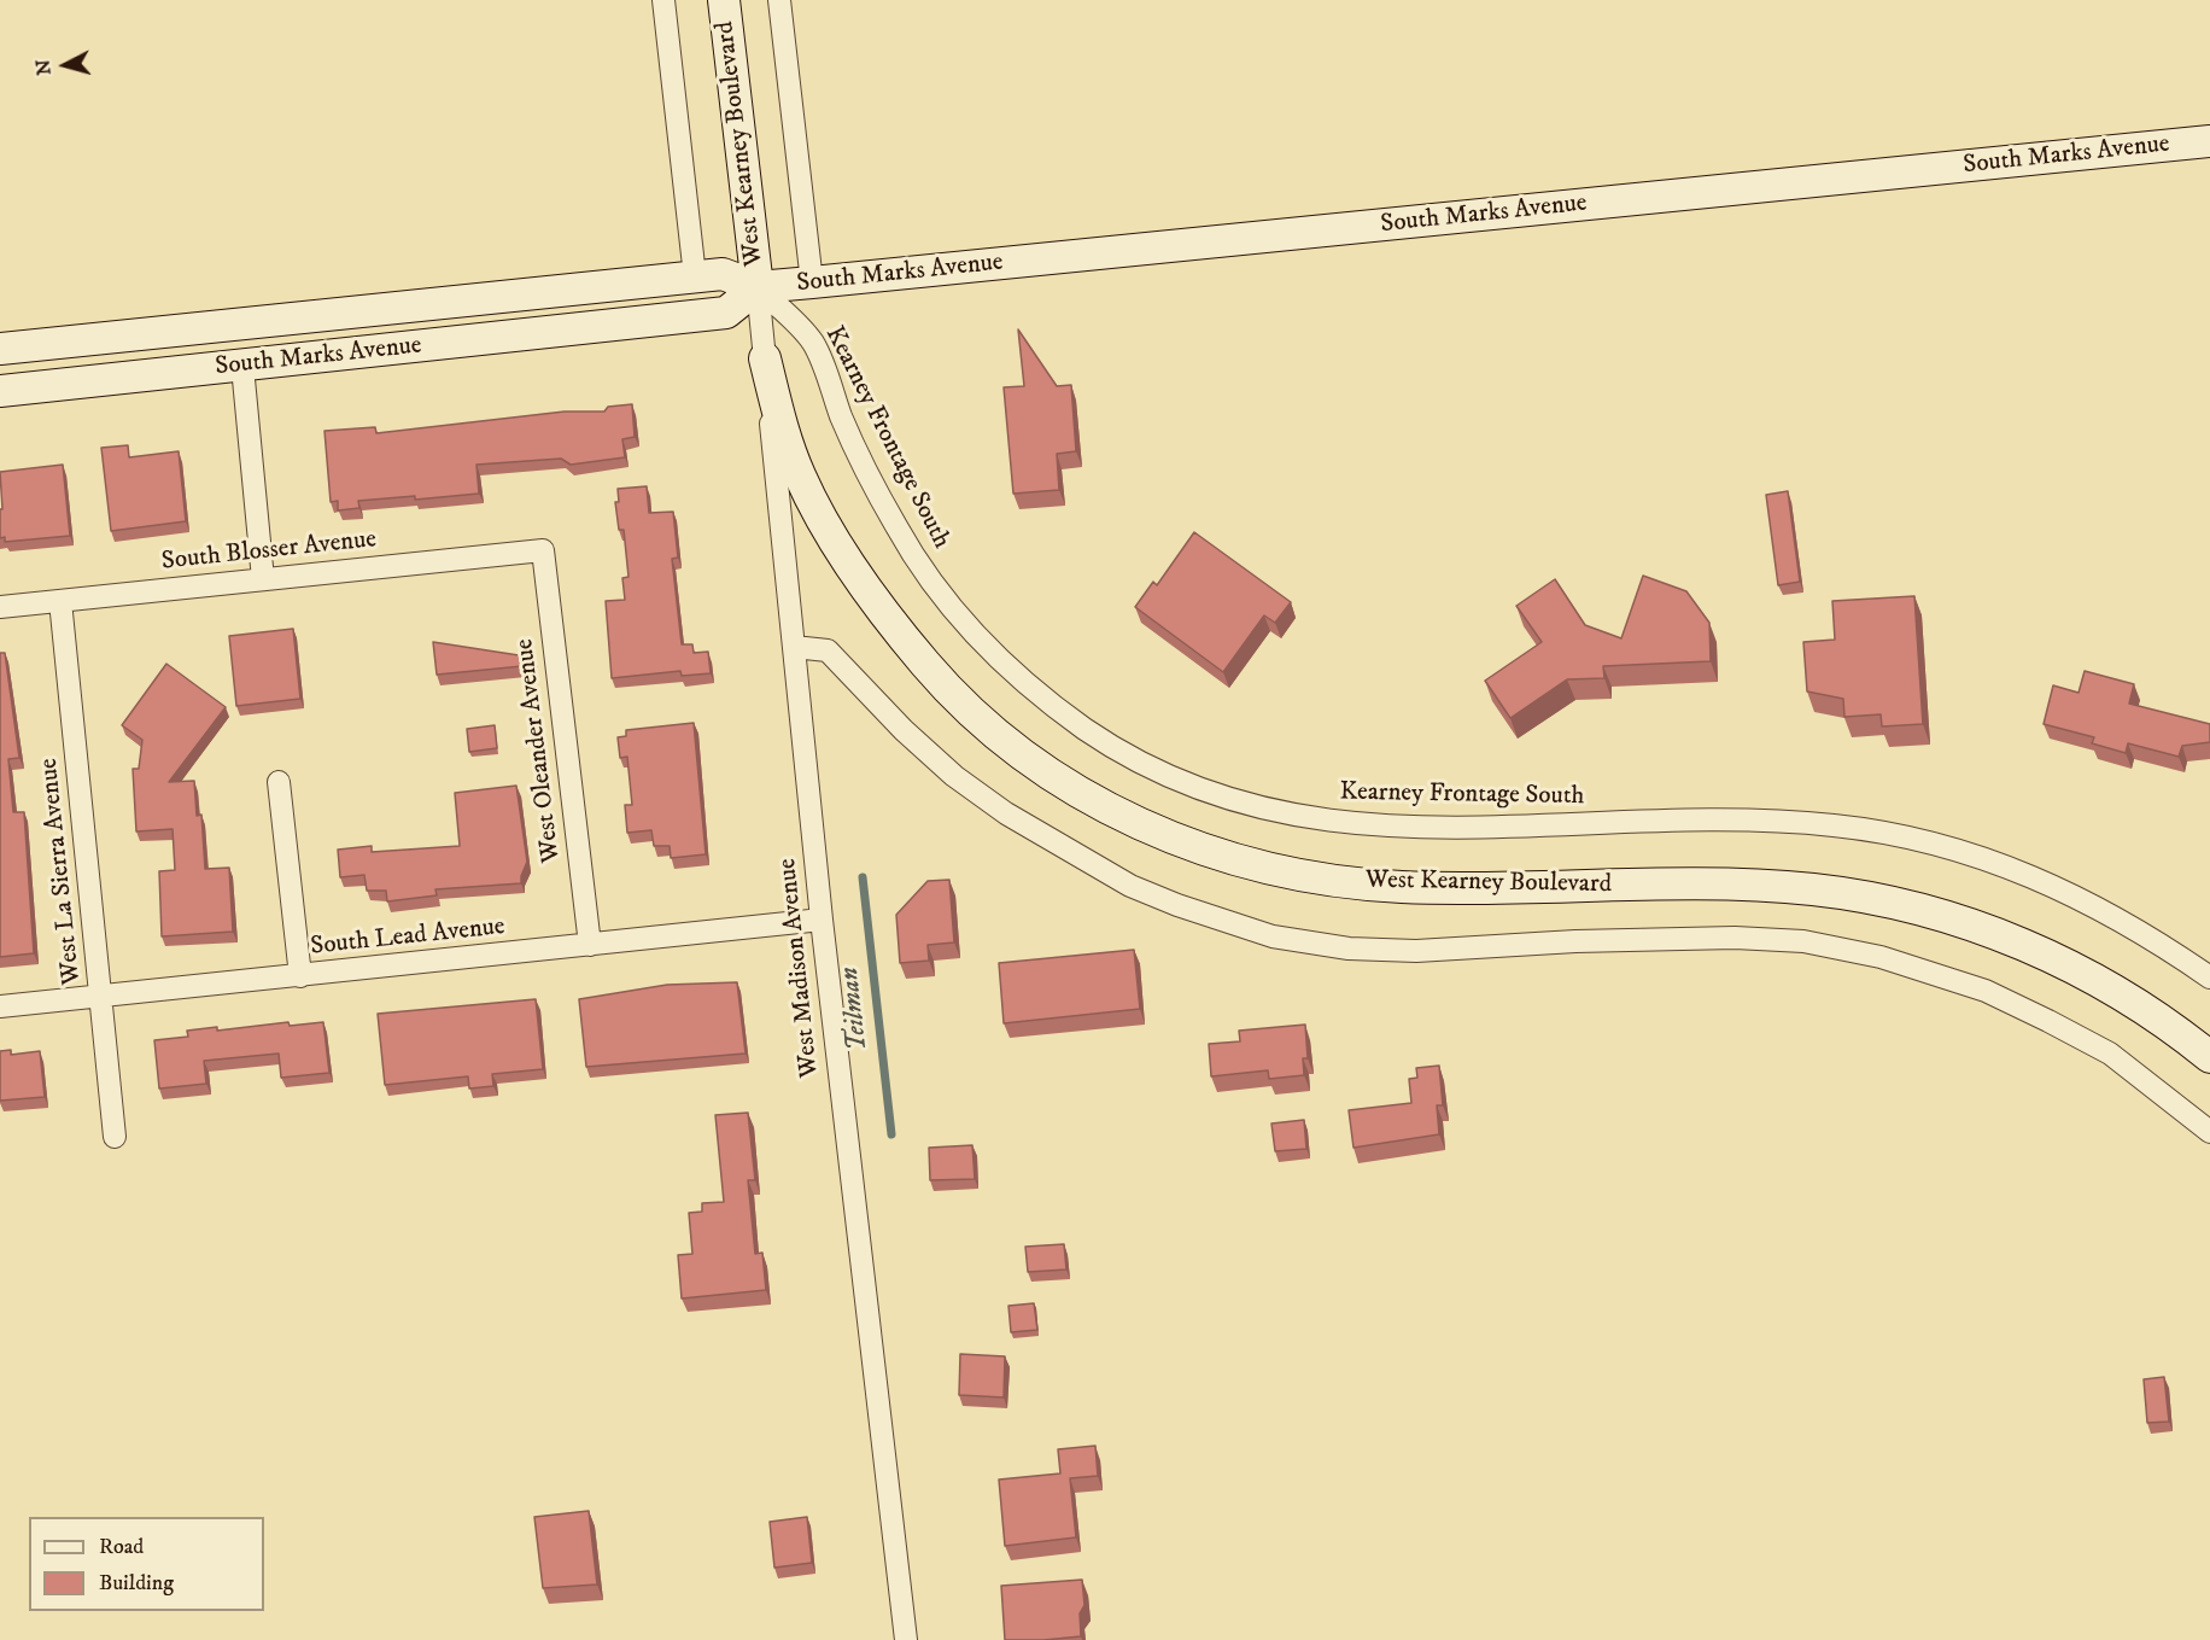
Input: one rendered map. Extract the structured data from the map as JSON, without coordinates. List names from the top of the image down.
{
  "streets": {
    "main road": ["West Kearney Boulevard", "South Marks Avenue"],
    "street": [
      "Kearney Frontage South",
      "South Blosser Avenue",
      "West Oleander Avenue",
      "West La Sierra Avenue",
      "South Lead Avenue",
      "West Madison Avenue"
    ]
  },
  "crossings": [
    ["West Kearney Boulevard", "South Marks Avenue"],
    ["West Kearney Boulevard", "Kearney Frontage South"],
    ["West Kearney Boulevard", "West Madison Avenue"],
    ["South Marks Avenue", "Kearney Frontage South"],
    ["South Marks Avenue", "West Madison Avenue"],
    ["Kearney Frontage South", "West Madison Avenue"],
    ["South Blosser Avenue", "West Oleander Avenue"],
    ["South Blosser Avenue", "West La Sierra Avenue"],
    ["West Oleander Avenue", "South Lead Avenue"],
    ["West La Sierra Avenue", "South Lead Avenue"],
    ["South Lead Avenue", "West Madison Avenue"]
  ],
  "water": ["Teilman"],
  "legend": ["Road", "Building"],
  "north": "left"
}
